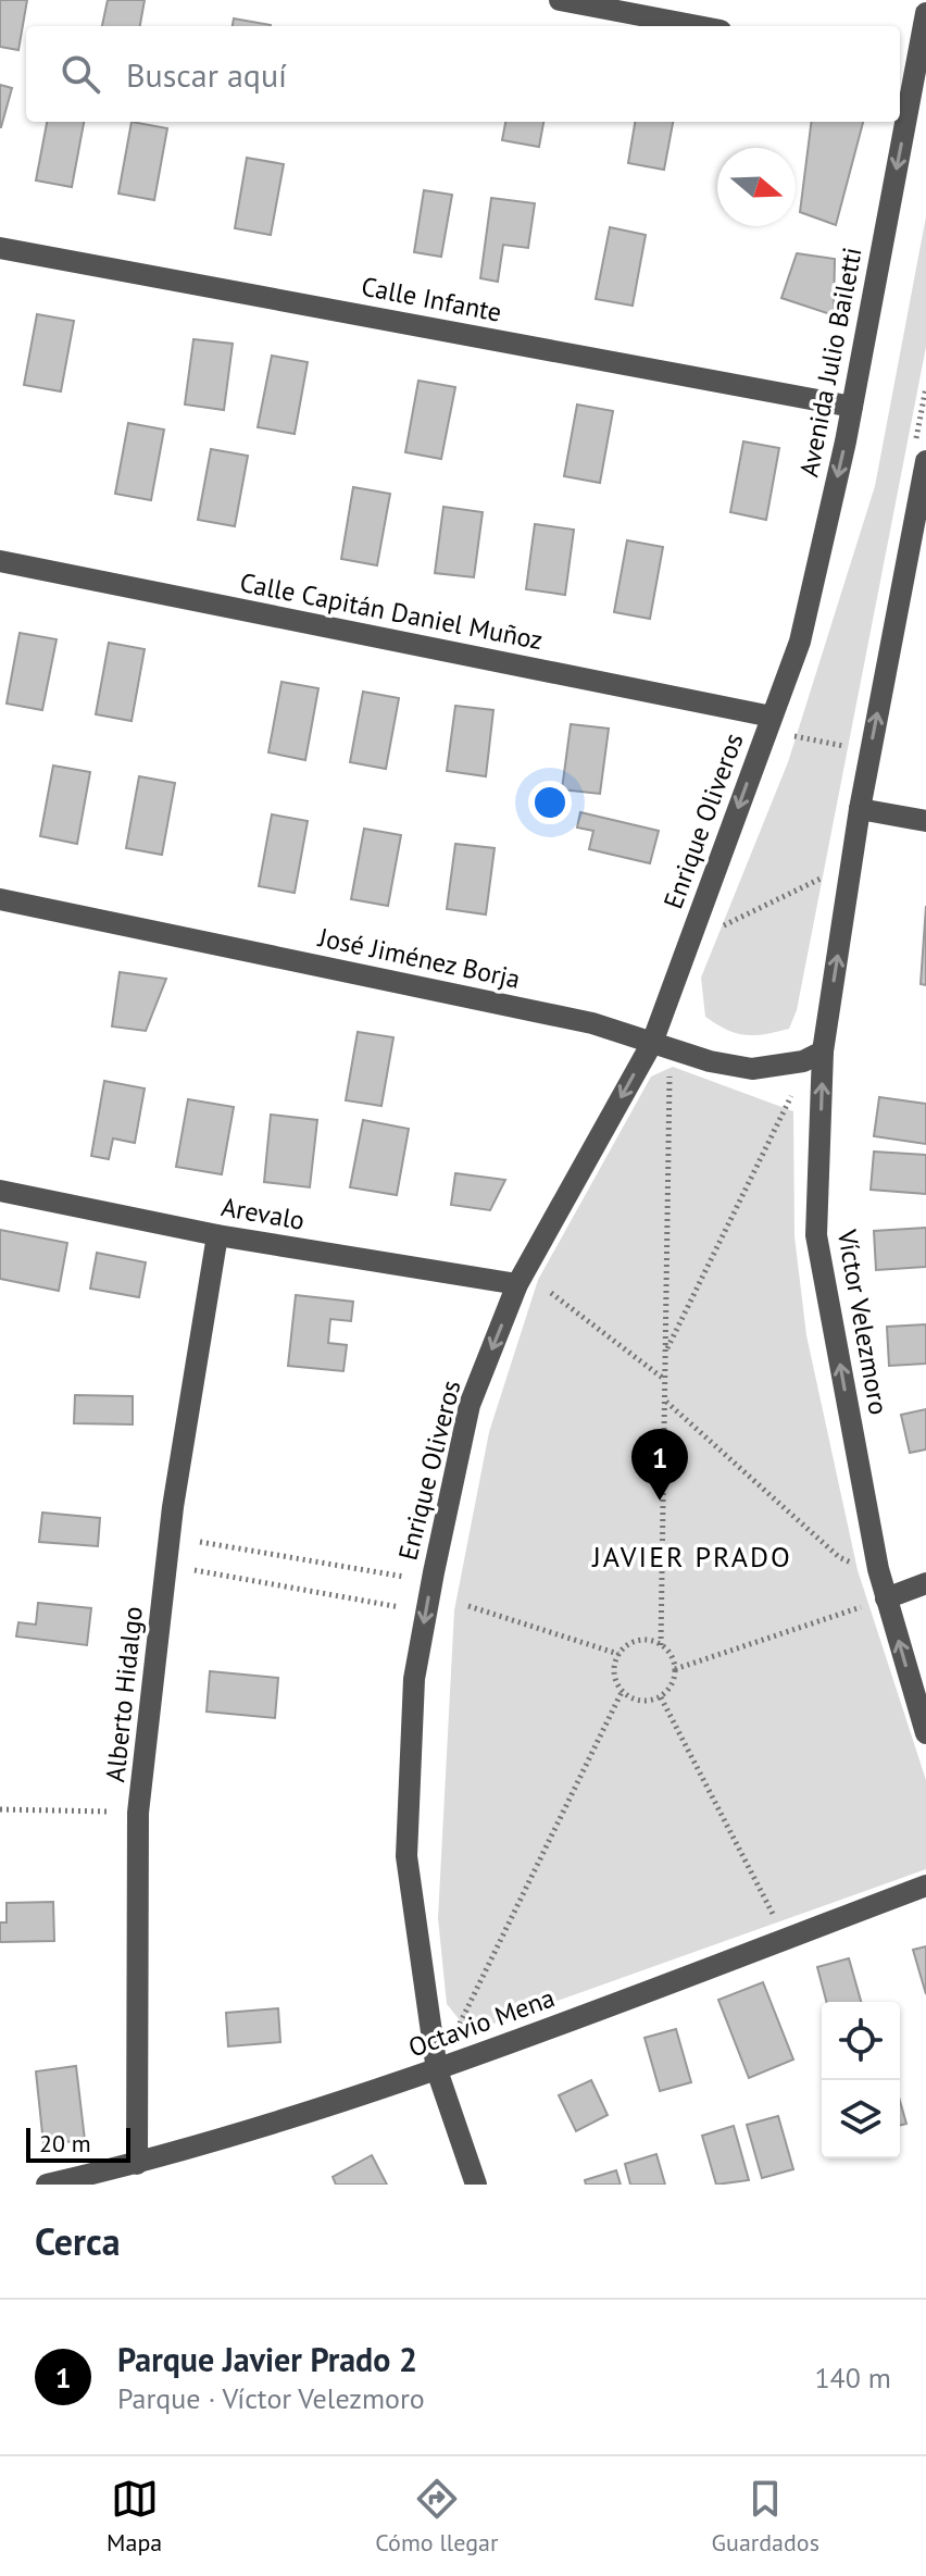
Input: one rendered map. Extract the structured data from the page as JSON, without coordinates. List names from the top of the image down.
{
  "streets": {
    "street": [
      "Calle Infante",
      "Avenida Julio Bailetti",
      "Calle Capitán Daniel Muñoz",
      "Enrique Oliveros",
      "José Jiménez Borja",
      "Arevalo",
      "Víctor Velezmoro",
      "Alberto Hidalgo",
      "Octavio Mena"
    ]
  },
  "crossings": [
    ["Calle Infante", "Avenida Julio Bailetti"],
    ["Avenida Julio Bailetti", "Calle Capitán Daniel Muñoz"],
    ["Avenida Julio Bailetti", "Enrique Oliveros"],
    ["Calle Capitán Daniel Muñoz", "Enrique Oliveros"],
    ["Enrique Oliveros", "José Jiménez Borja"],
    ["Enrique Oliveros", "Arevalo"],
    ["Enrique Oliveros", "Octavio Mena"],
    ["José Jiménez Borja", "Víctor Velezmoro"],
    ["Arevalo", "Alberto Hidalgo"],
    ["Alberto Hidalgo", "Octavio Mena"]
  ],
  "one_way": ["Enrique Oliveros", "Víctor Velezmoro"],
  "districts": ["JAVIER PRADO"],
  "scale_bar": "20 m",
  "north": "right",
  "page": {
    "search": "Buscar aquí",
    "pins": "1",
    "scale": "20 m",
    "heading": "Cerca",
    "list": [
      {
        "mark": "1",
        "name": "Parque Javier Prado 2",
        "note": "Parque · Víctor Velezmoro",
        "value": "140 m"
      }
    ],
    "nav": ["Mapa", "Cómo llegar", "Guardados"]
  }
}
